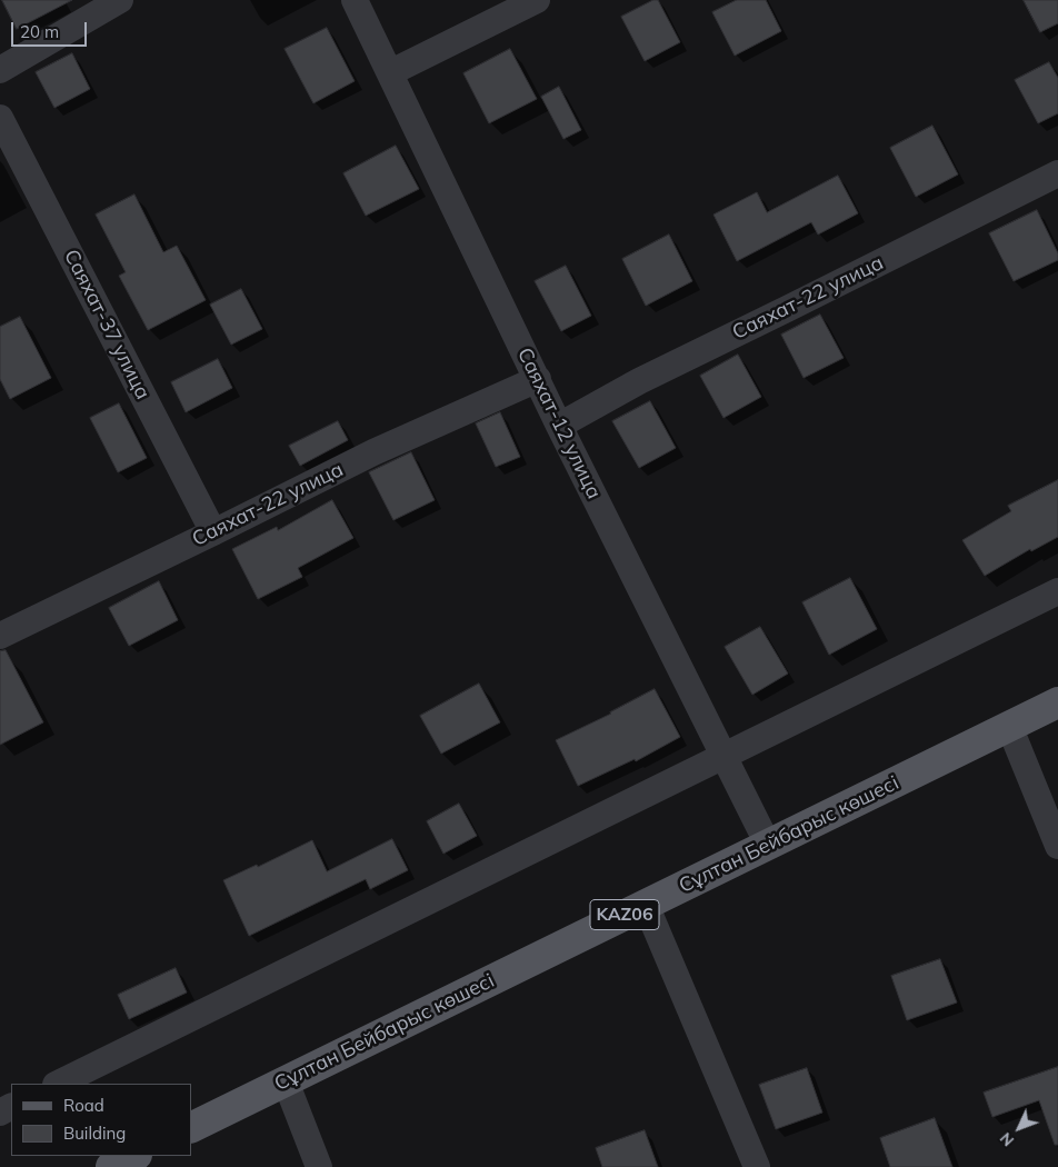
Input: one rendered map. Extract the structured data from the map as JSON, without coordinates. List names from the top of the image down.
{
  "streets": {
    "main road": ["Сұлтан Бейбарыс көшесі", "KAZ06"],
    "street": ["Саяхат-22 улица", "Саяхат-37 улица", "Саяхат-12 улица"]
  },
  "crossings": [
    ["Саяхат-22 улица", "Саяхат-37 улица"],
    ["Саяхат-22 улица", "Саяхат-12 улица"],
    ["Саяхат-12 улица", "Сұлтан Бейбарыс көшесі"]
  ],
  "legend": ["Road", "Building"],
  "scale_bar": "20 m",
  "north": "bottom left"
}
